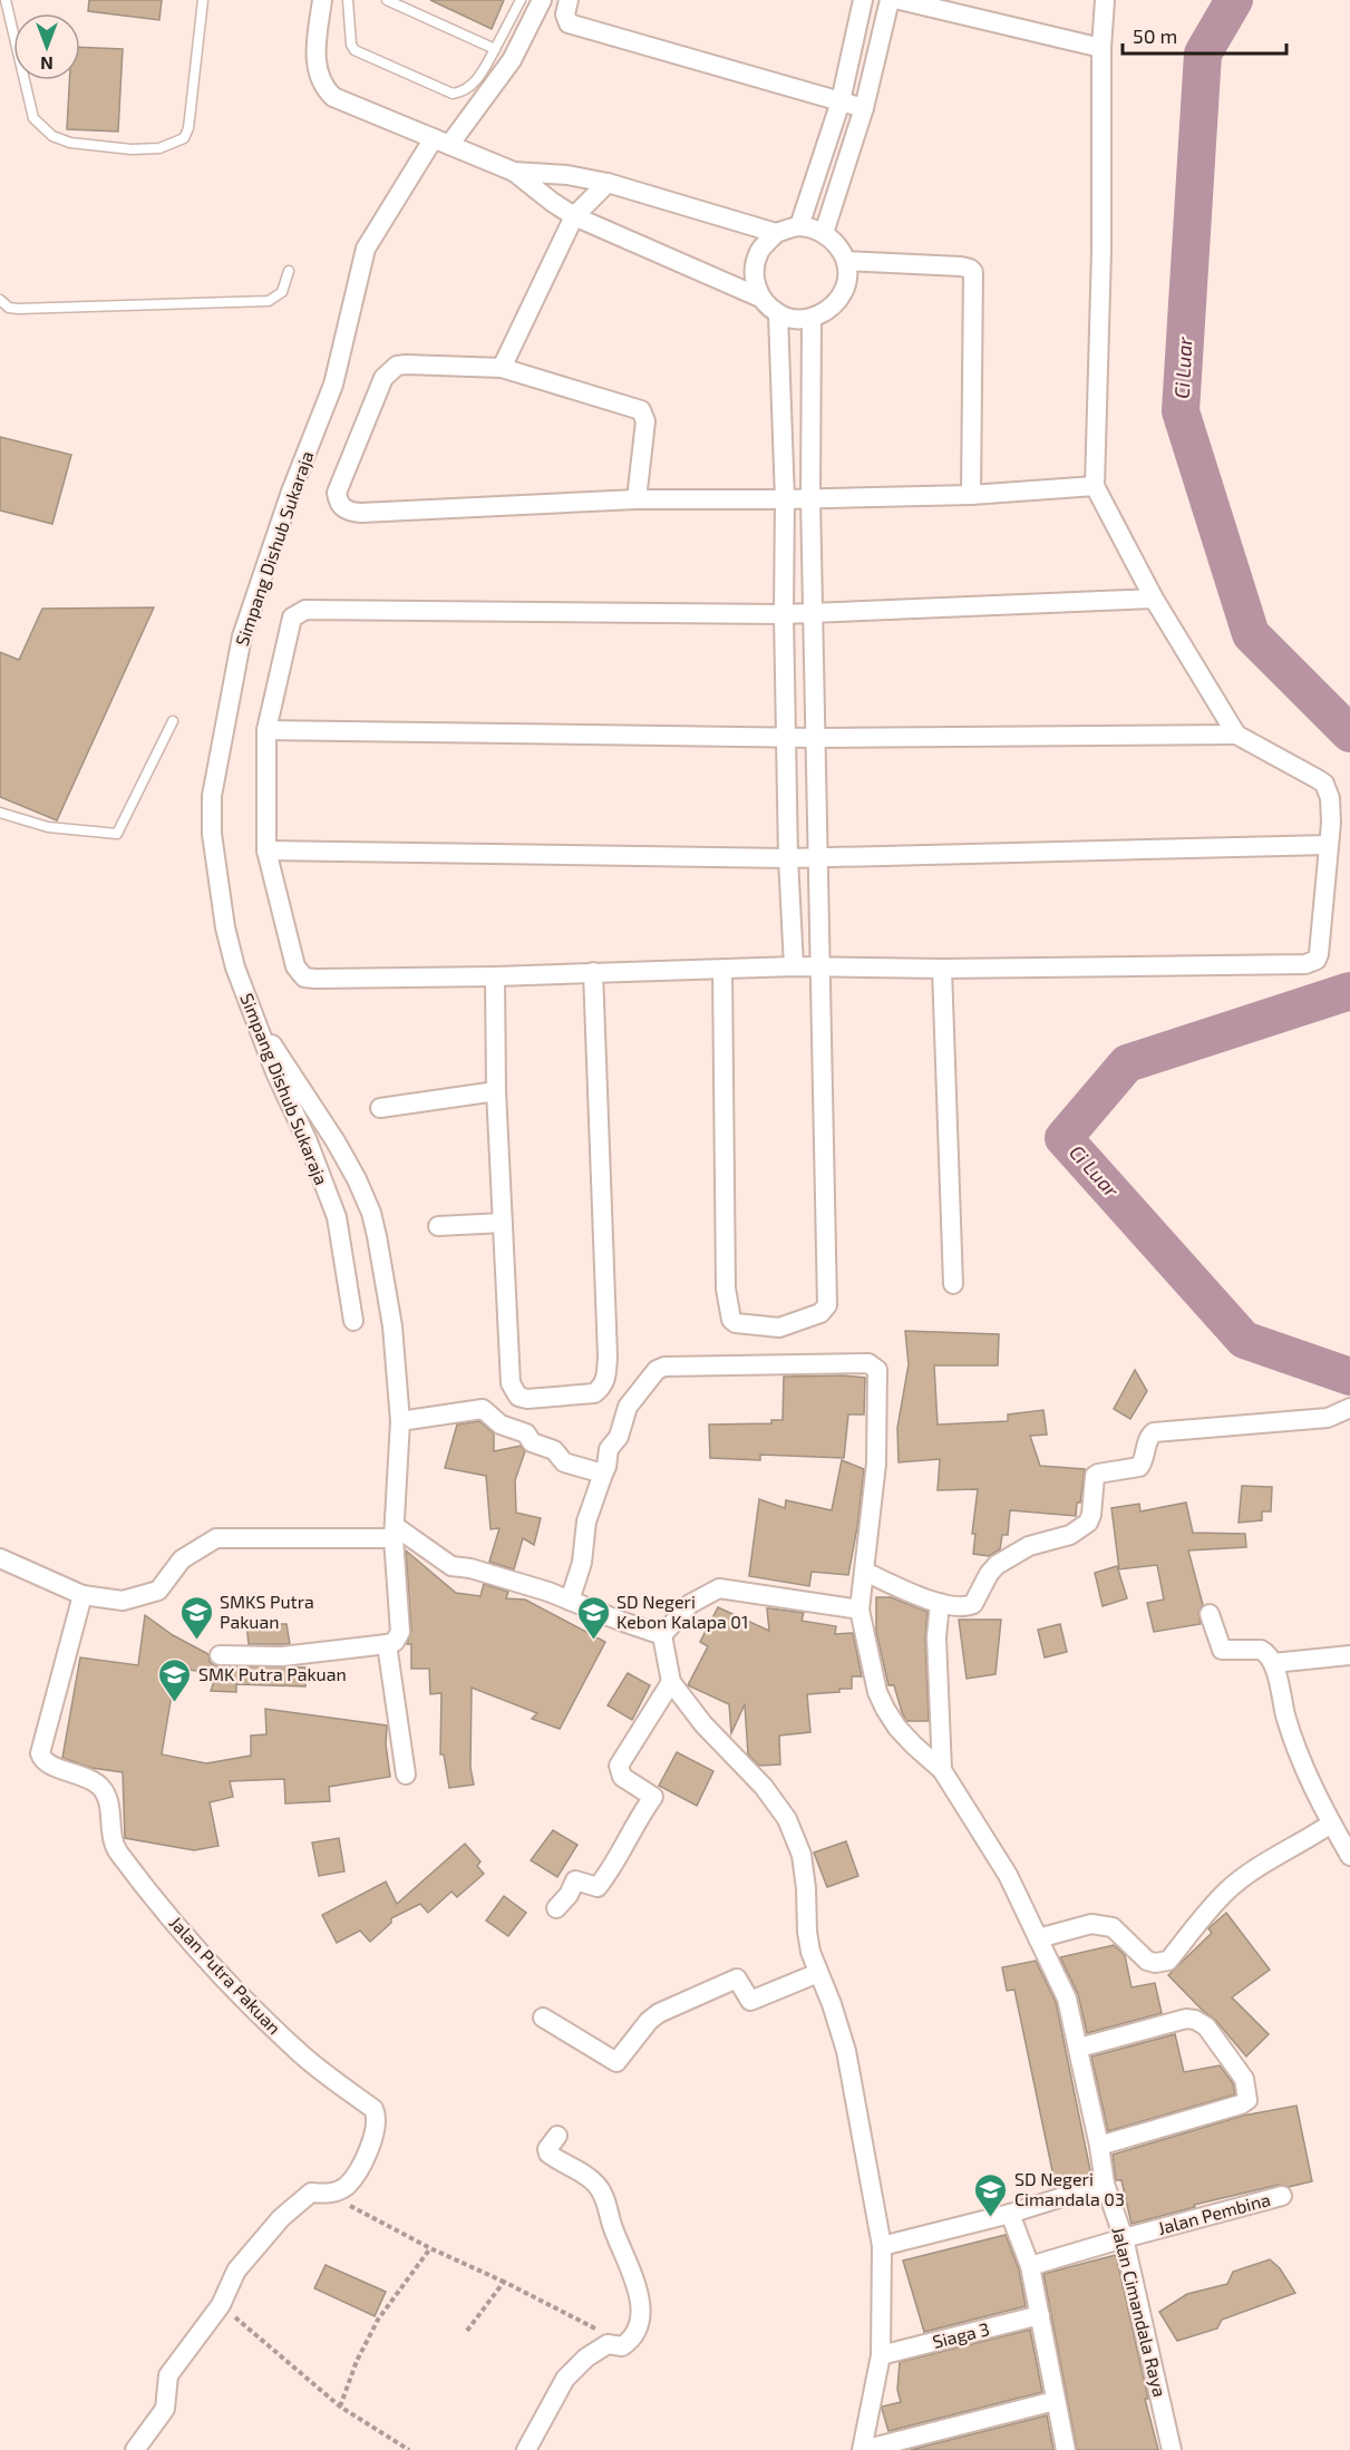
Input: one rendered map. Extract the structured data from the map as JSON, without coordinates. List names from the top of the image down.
{
  "streets": {
    "street": [
      "Simpang Dishub Sukaraja",
      "Jalan Putra Pakuan",
      "Jalan Pembina",
      "Jalan Cimandala Raya",
      "Siaga 3"
    ]
  },
  "crossings": [
    ["Jalan Pembina", "Jalan Cimandala Raya"]
  ],
  "water": ["Ci Luar"],
  "places": {
    "school or university": [
      "SMKS Putra Pakuan",
      "SD Negeri Kebon Kalapa 01",
      "SMK Putra Pakuan",
      "SD Negeri Cimandala 03"
    ]
  },
  "scale_bar": "50 m",
  "north": "bottom"
}
